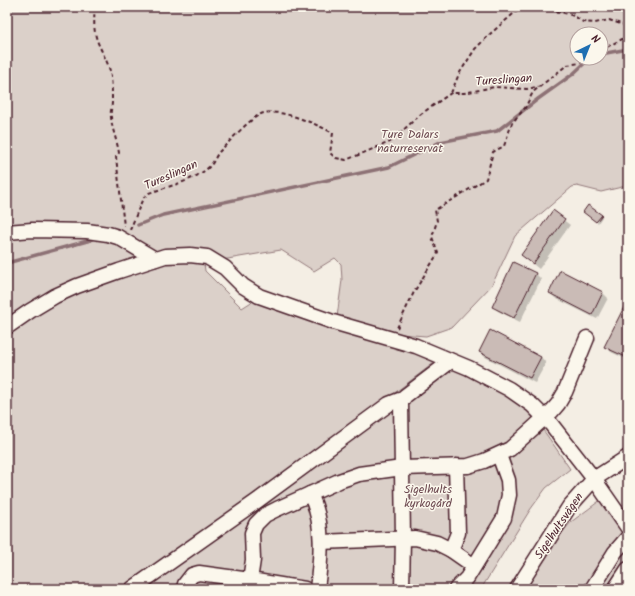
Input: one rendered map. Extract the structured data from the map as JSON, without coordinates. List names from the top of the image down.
{
  "streets": {
    "street": ["Sigelhultsvägen"],
    "path": ["Tureslingan"]
  },
  "parks": ["Ture Dalars naturreservat", "Sigelhults kyrkogård"],
  "north": "top right"
}
